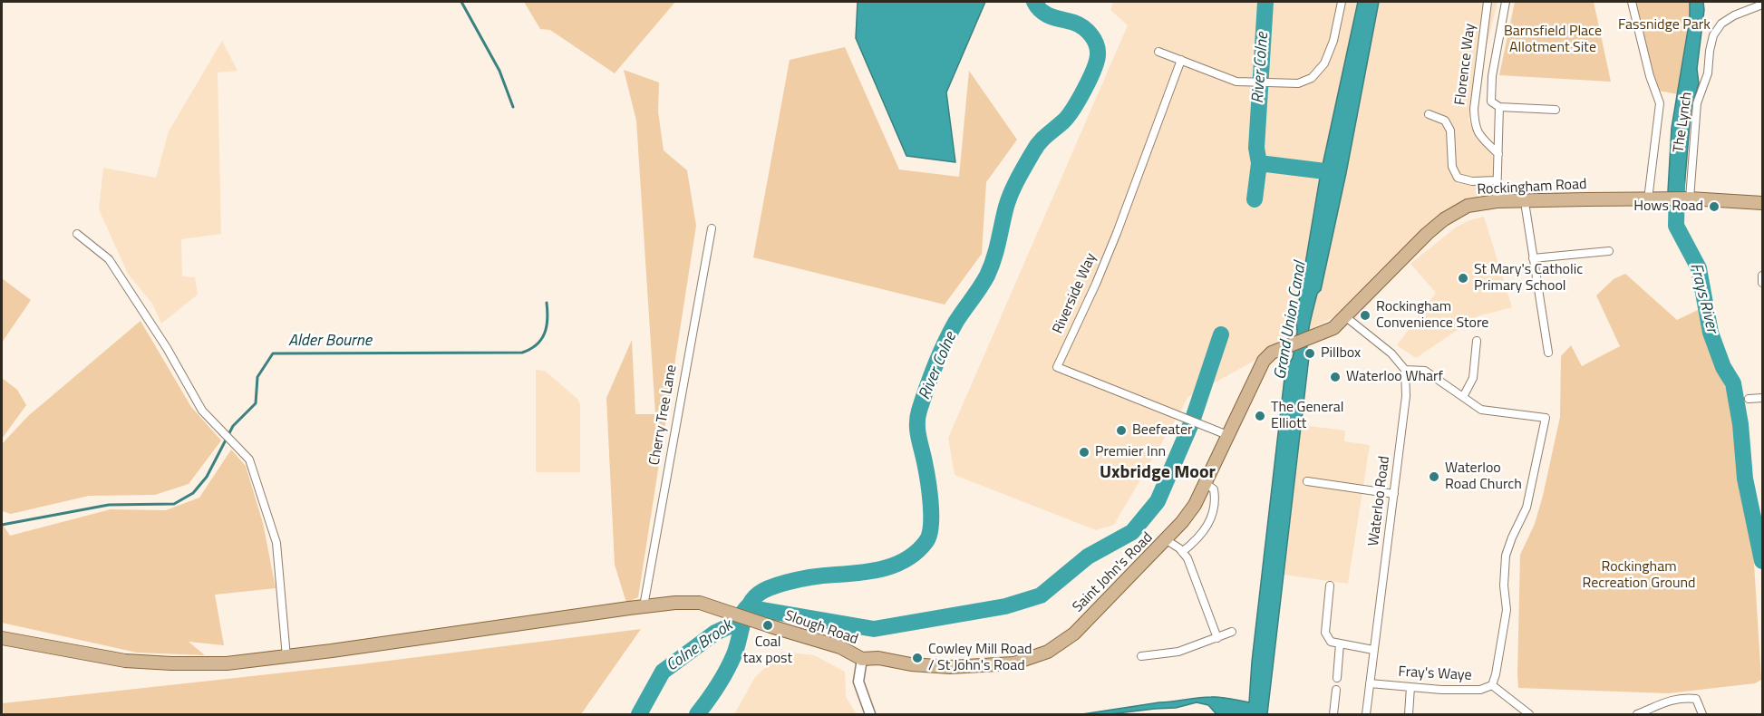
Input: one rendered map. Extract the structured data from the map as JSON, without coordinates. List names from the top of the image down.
{
  "streets": {
    "main road": ["Rockingham Road", "Saint John's Road", "Slough Road"],
    "street": [
      "Florence Way",
      "The Lynch",
      "Riverside Way",
      "Cherry Tree Lane",
      "Waterloo Road",
      "Fray's Waye"
    ]
  },
  "crossings": [
    ["The Lynch", "Rockingham Road"],
    ["Rockingham Road", "Saint John's Road"],
    ["Riverside Way", "Saint John's Road"],
    ["Cherry Tree Lane", "Slough Road"],
    ["Waterloo Road", "Fray's Waye"],
    ["Saint John's Road", "Slough Road"]
  ],
  "districts": ["Uxbridge Moor"],
  "water": [
    "River Colne",
    "Frays River",
    "Grand Union Canal",
    "Alder Bourne",
    "Colne Brook"
  ],
  "parks": ["Fassnidge Park", "Barnsfield Place Allotment Site", "Rockingham Recreation Ground"],
  "places": [
    "Hows Road",
    "St Mary's Catholic Primary School",
    "Rockingham Convenience Store",
    "Pillbox",
    "Waterloo Wharf",
    "The General Elliott",
    "Beefeater",
    "Premier Inn",
    "Waterloo Road Church",
    "Coal tax post",
    "Cowley Mill Road / St John's Road"
  ]
}
